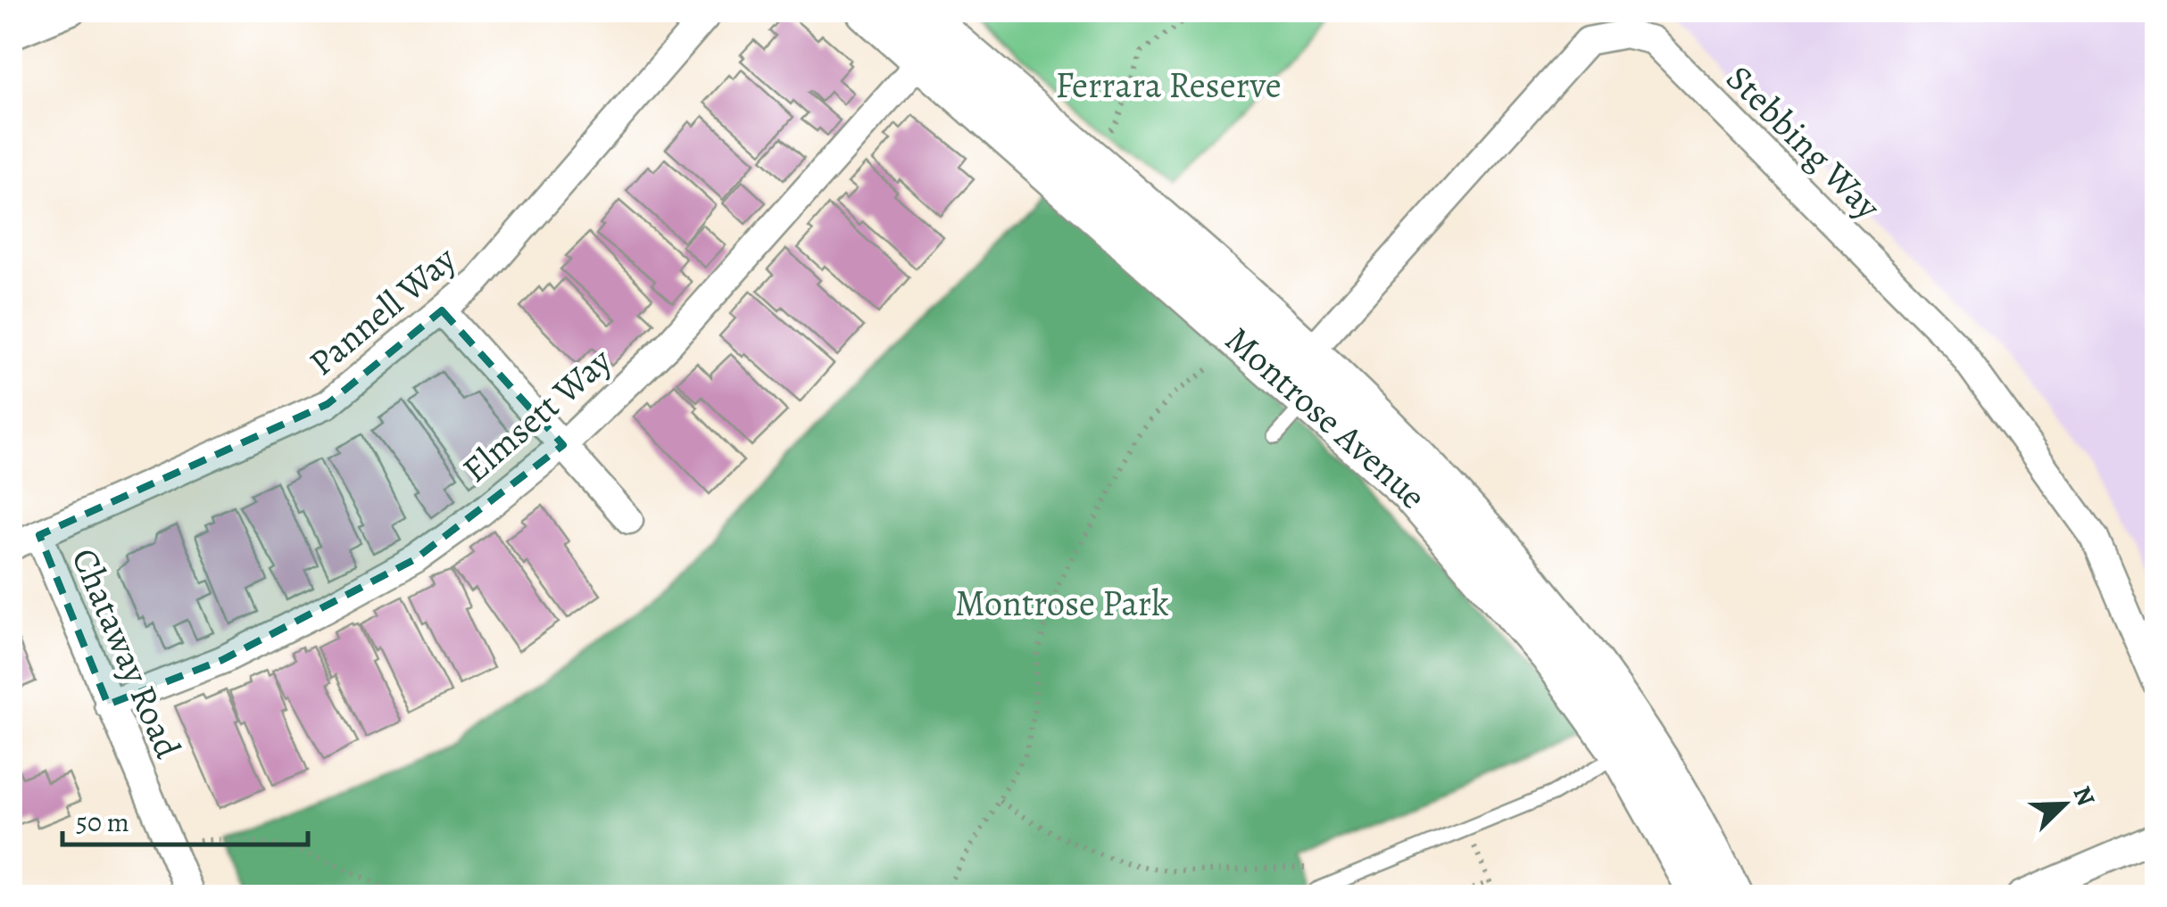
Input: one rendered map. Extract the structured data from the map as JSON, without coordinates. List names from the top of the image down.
{
  "streets": {
    "street": [
      "Stebbing Way",
      "Pannell Way",
      "Elmsett Way",
      "Montrose Avenue",
      "Chataway Road"
    ]
  },
  "crossings": [
    ["Stebbing Way", "Montrose Avenue"],
    ["Pannell Way", "Chataway Road"],
    ["Elmsett Way", "Montrose Avenue"],
    ["Elmsett Way", "Chataway Road"]
  ],
  "parks": ["Ferrara Reserve", "Montrose Park"],
  "scale_bar": "50 m",
  "north": "top right"
}
